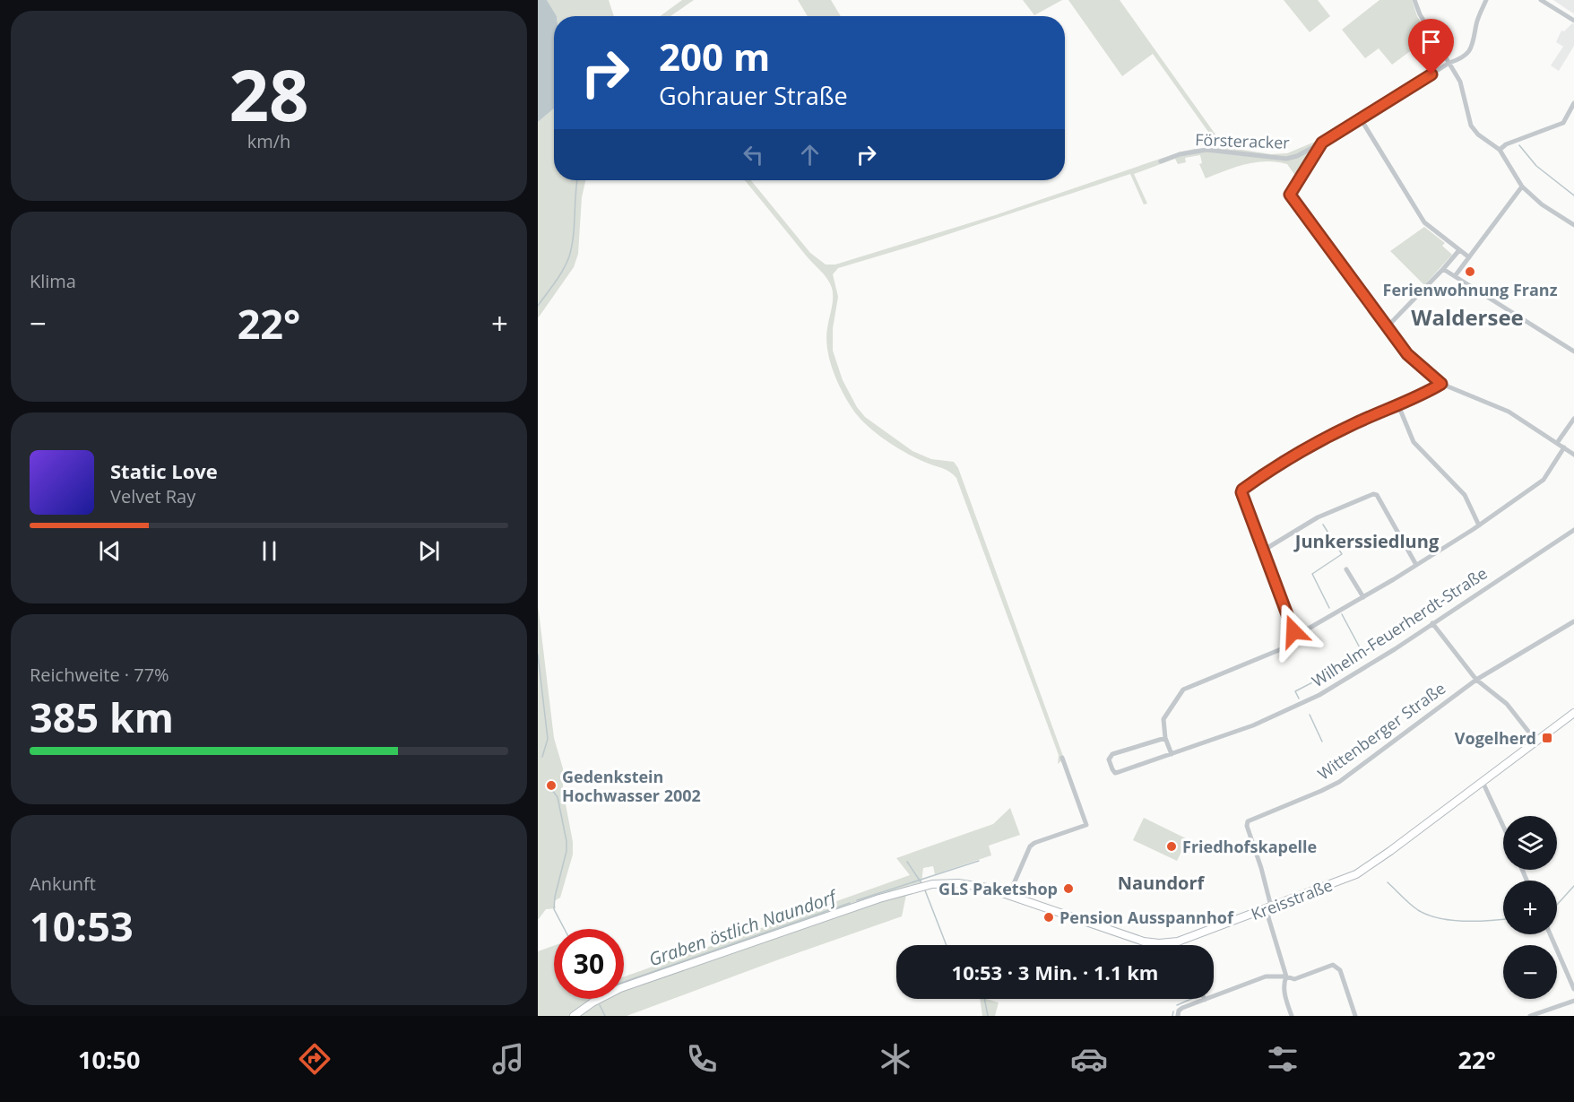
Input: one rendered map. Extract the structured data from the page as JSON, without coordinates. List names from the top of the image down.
{
  "streets": {
    "main road": ["Kreisstraße"],
    "street": ["Försteracker", "Wilhelm-Feuerherdt-Straße", "Wittenberger Straße"]
  },
  "crossings": [
    ["Wittenberger Straße", "Kreisstraße"]
  ],
  "districts": ["Waldersee", "Junkerssiedlung", "Naundorf"],
  "water": ["Graben östlich Naundorf"],
  "places": {
    "other": [
      "Ferienwohnung Franz",
      "Gedenkstein Hochwasser 2002",
      "Friedhofskapelle",
      "GLS Paketshop",
      "Pension Ausspannhof"
    ],
    "transit": ["Vogelherd"]
  },
  "page": {
    "tile": [
      ["28", "km/h"],
      "Klima",
      ["Reichweite · 77%", "385 km"],
      ["Ankunft", "10:53"]
    ],
    "turn": ["200 m", "Gohrauer Straße"],
    "heat": ["−", "22°", "+"],
    "song": ["Static Love", "Velvet Ray"],
    "map_buttons": ["+", "−"],
    "limit": "30",
    "trip": "10:53 · 3 Min. · 1.1 km",
    "tabs": ["10:50", "22°"]
  }
}
